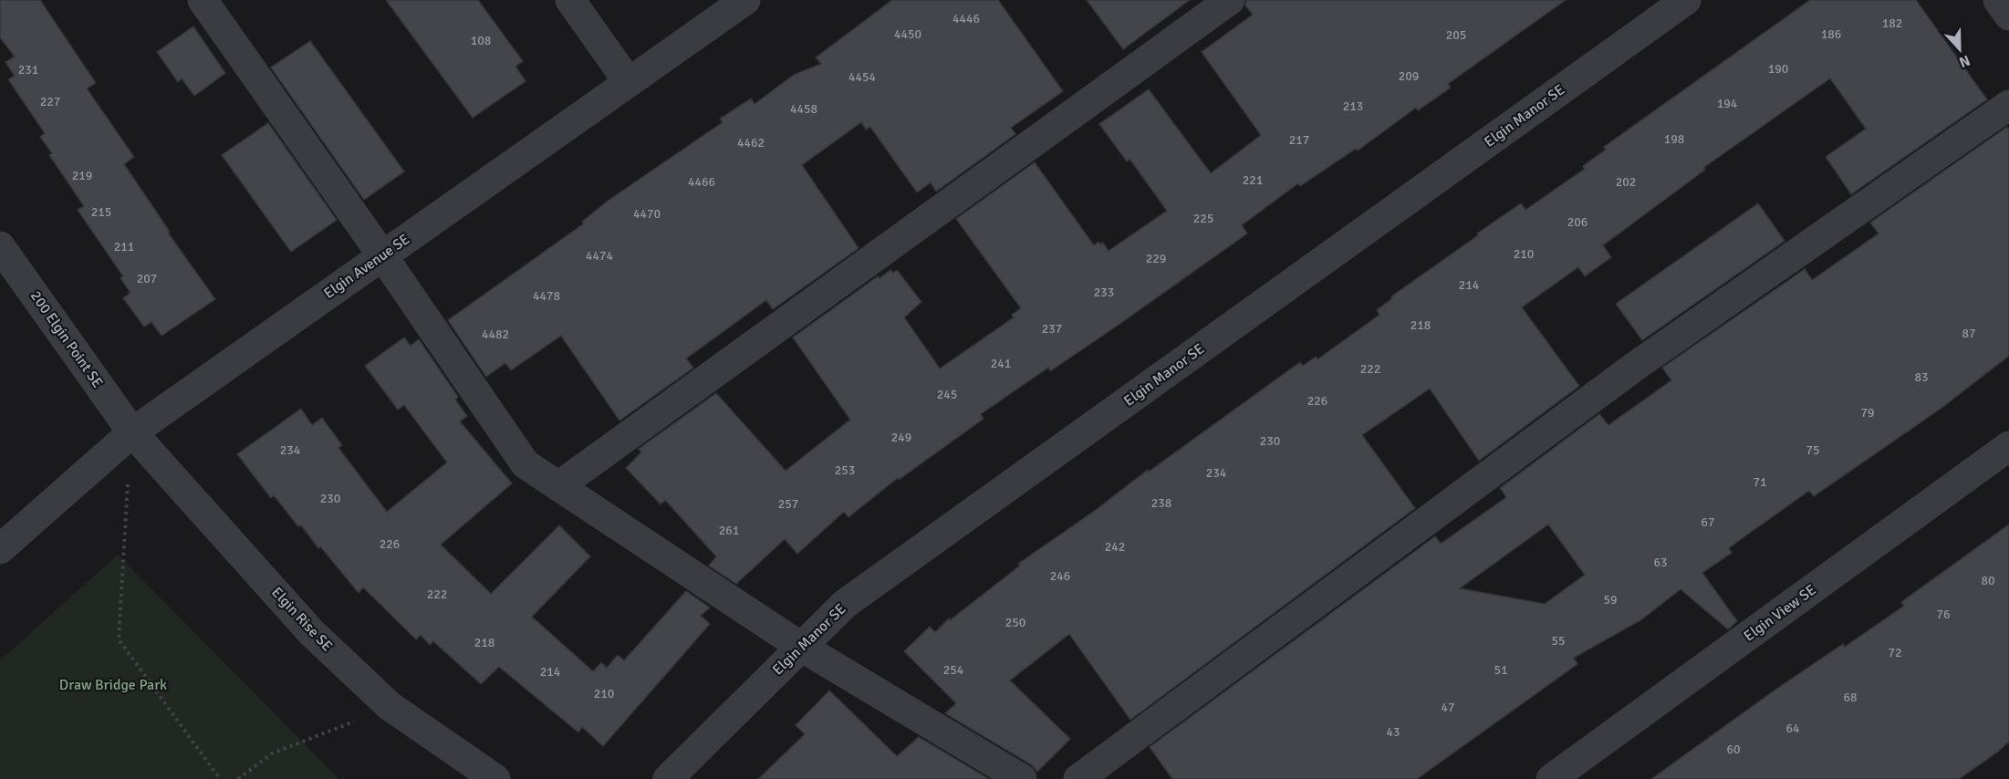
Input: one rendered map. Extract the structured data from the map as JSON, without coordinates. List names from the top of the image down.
{
  "streets": {
    "street": [
      "Elgin Manor SE",
      "Elgin Avenue SE",
      "200 Elgin Point SE",
      "Elgin View SE",
      "Elgin Rise SE"
    ]
  },
  "crossings": [
    ["Elgin Avenue SE", "200 Elgin Point SE"],
    ["Elgin Avenue SE", "Elgin Rise SE"],
    ["200 Elgin Point SE", "Elgin Rise SE"]
  ],
  "parks": ["Draw Bridge Park"],
  "house_numbers": [
    "4446",
    "182",
    "4450",
    "186",
    "205",
    "108",
    "190",
    "231",
    "209",
    "4454",
    "227",
    "194",
    "213",
    "4458",
    "198",
    "217",
    "4462",
    "219",
    "221",
    "4466",
    "202",
    "215",
    "4470",
    "225",
    "206",
    "211",
    "210",
    "4474",
    "229",
    "207",
    "214",
    "233",
    "4478",
    "218",
    "237",
    "87",
    "4482",
    "241",
    "222",
    "83",
    "245",
    "226",
    "79",
    "249",
    "230",
    "234",
    "75",
    "253",
    "234",
    "71",
    "230",
    "238",
    "257",
    "67",
    "261",
    "226",
    "242",
    "63",
    "246",
    "80",
    "222",
    "59",
    "76",
    "250",
    "55",
    "218",
    "72",
    "254",
    "51",
    "214",
    "210",
    "68",
    "47",
    "64",
    "43",
    "60"
  ],
  "north": "bottom"
}
